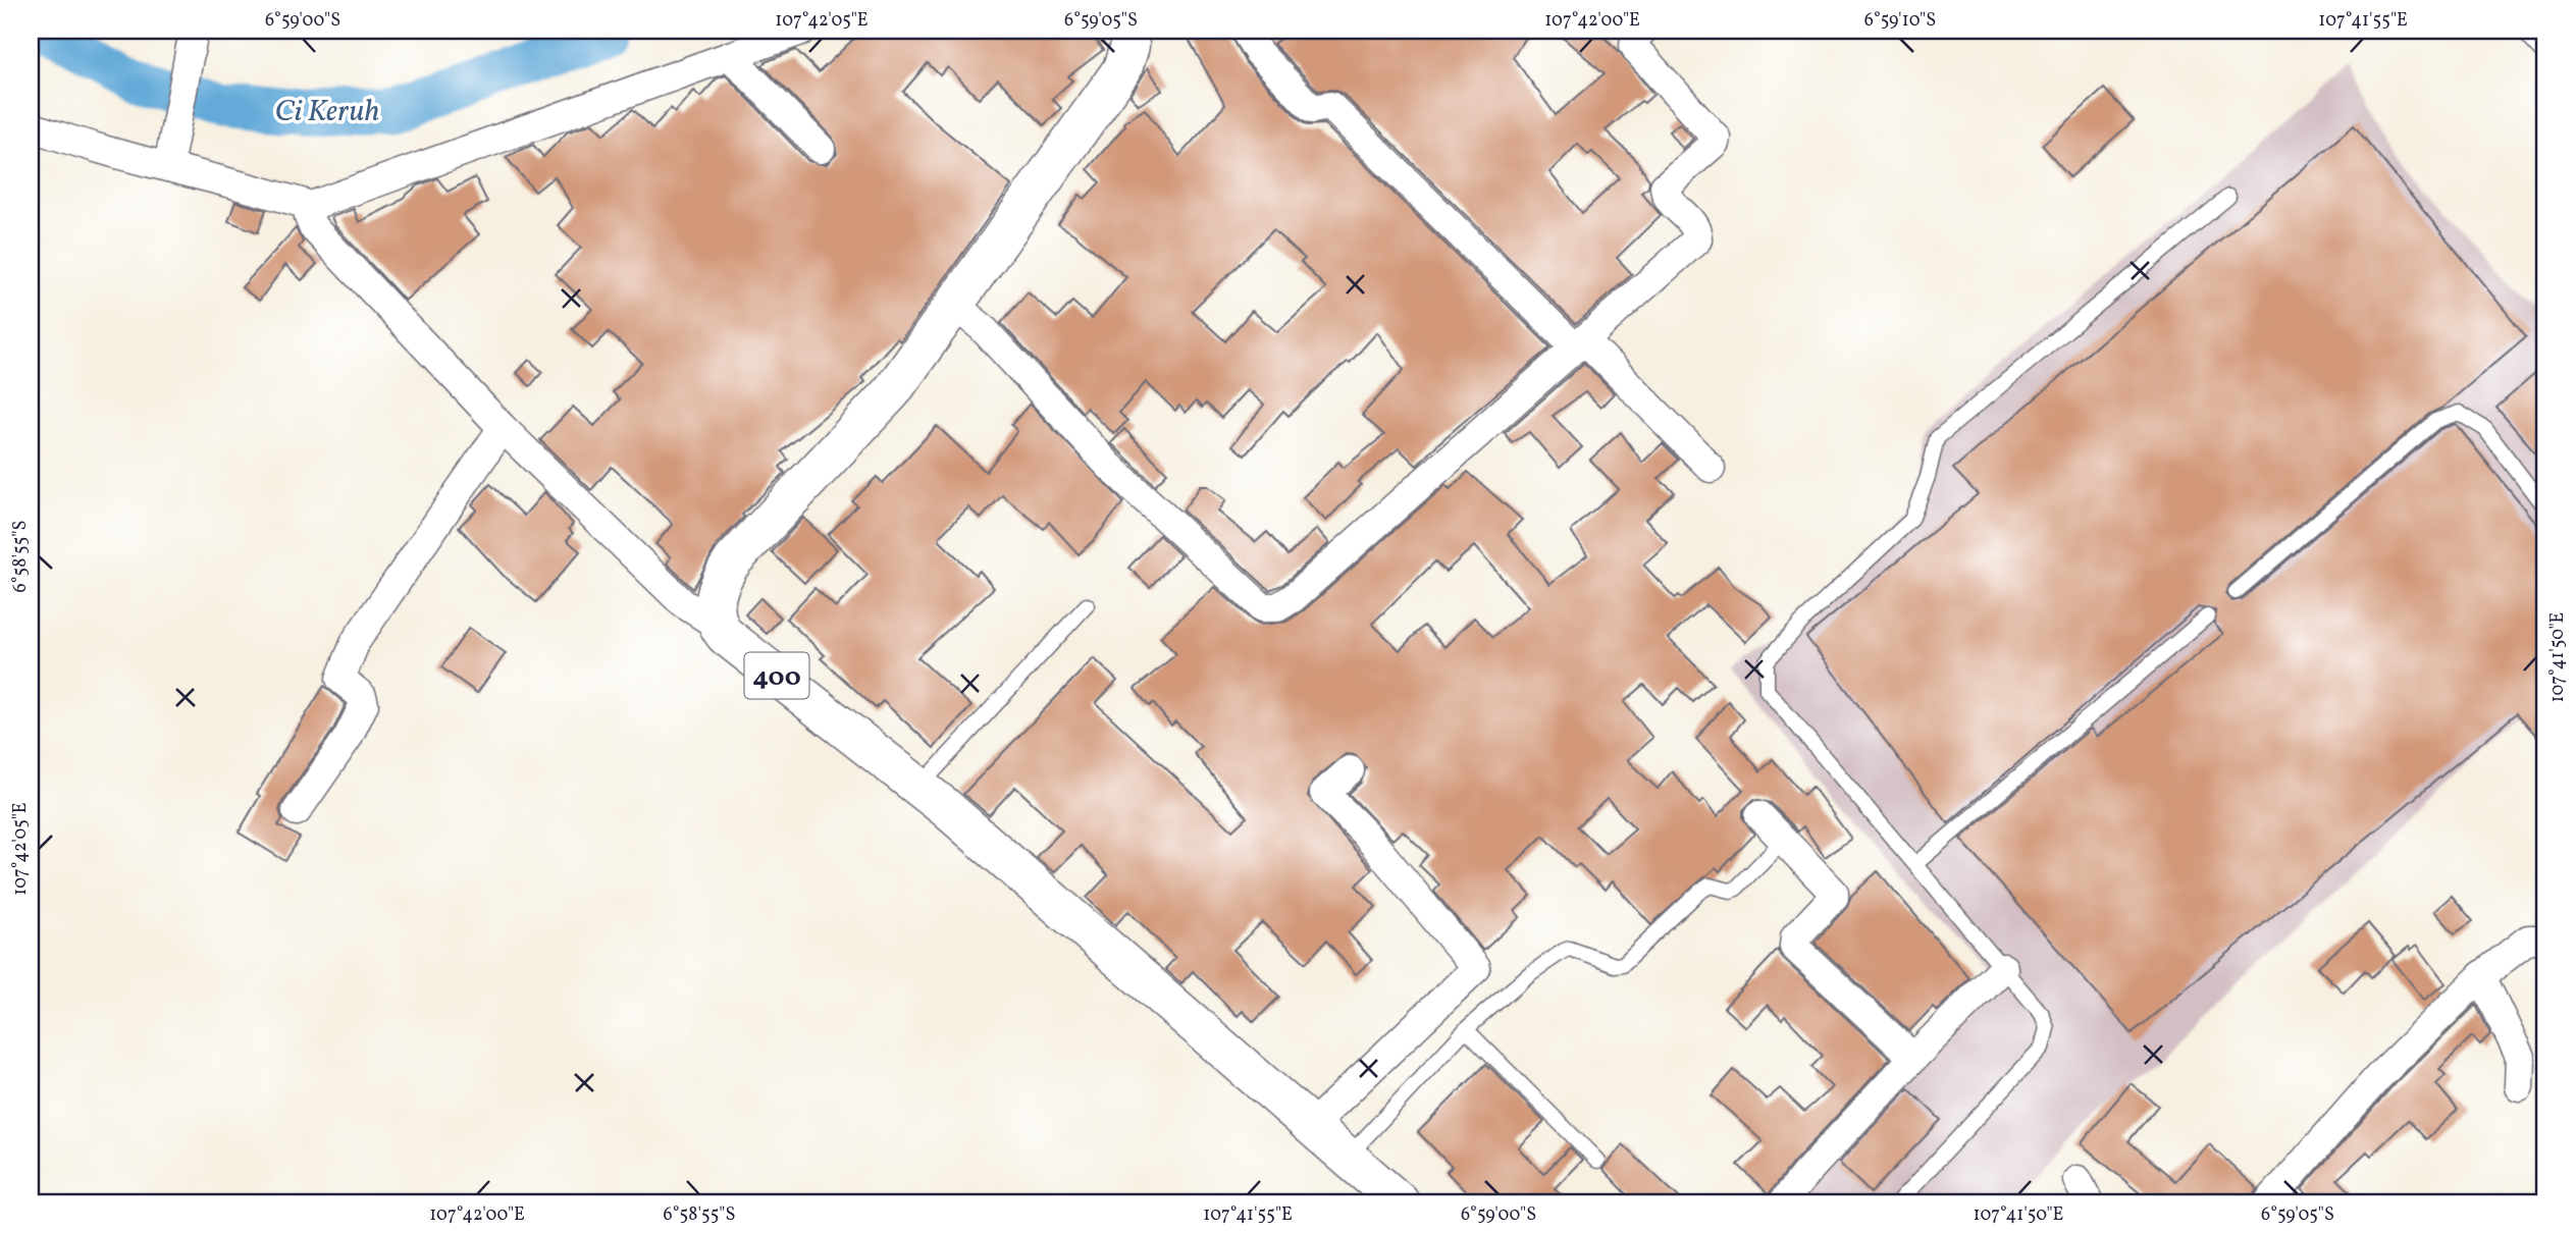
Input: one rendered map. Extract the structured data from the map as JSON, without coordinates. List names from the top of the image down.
{
  "streets": {
    "main road": ["400"]
  },
  "water": ["Ci Keruh"],
  "coordinates": [
    "6°59'00\"S",
    "107°42'05\"E",
    "6°59'05\"S",
    "107°42'00\"E",
    "6°59'10\"S",
    "107°41'55\"E",
    "6°58'55\"S",
    "107°41'50\"E"
  ]
}
